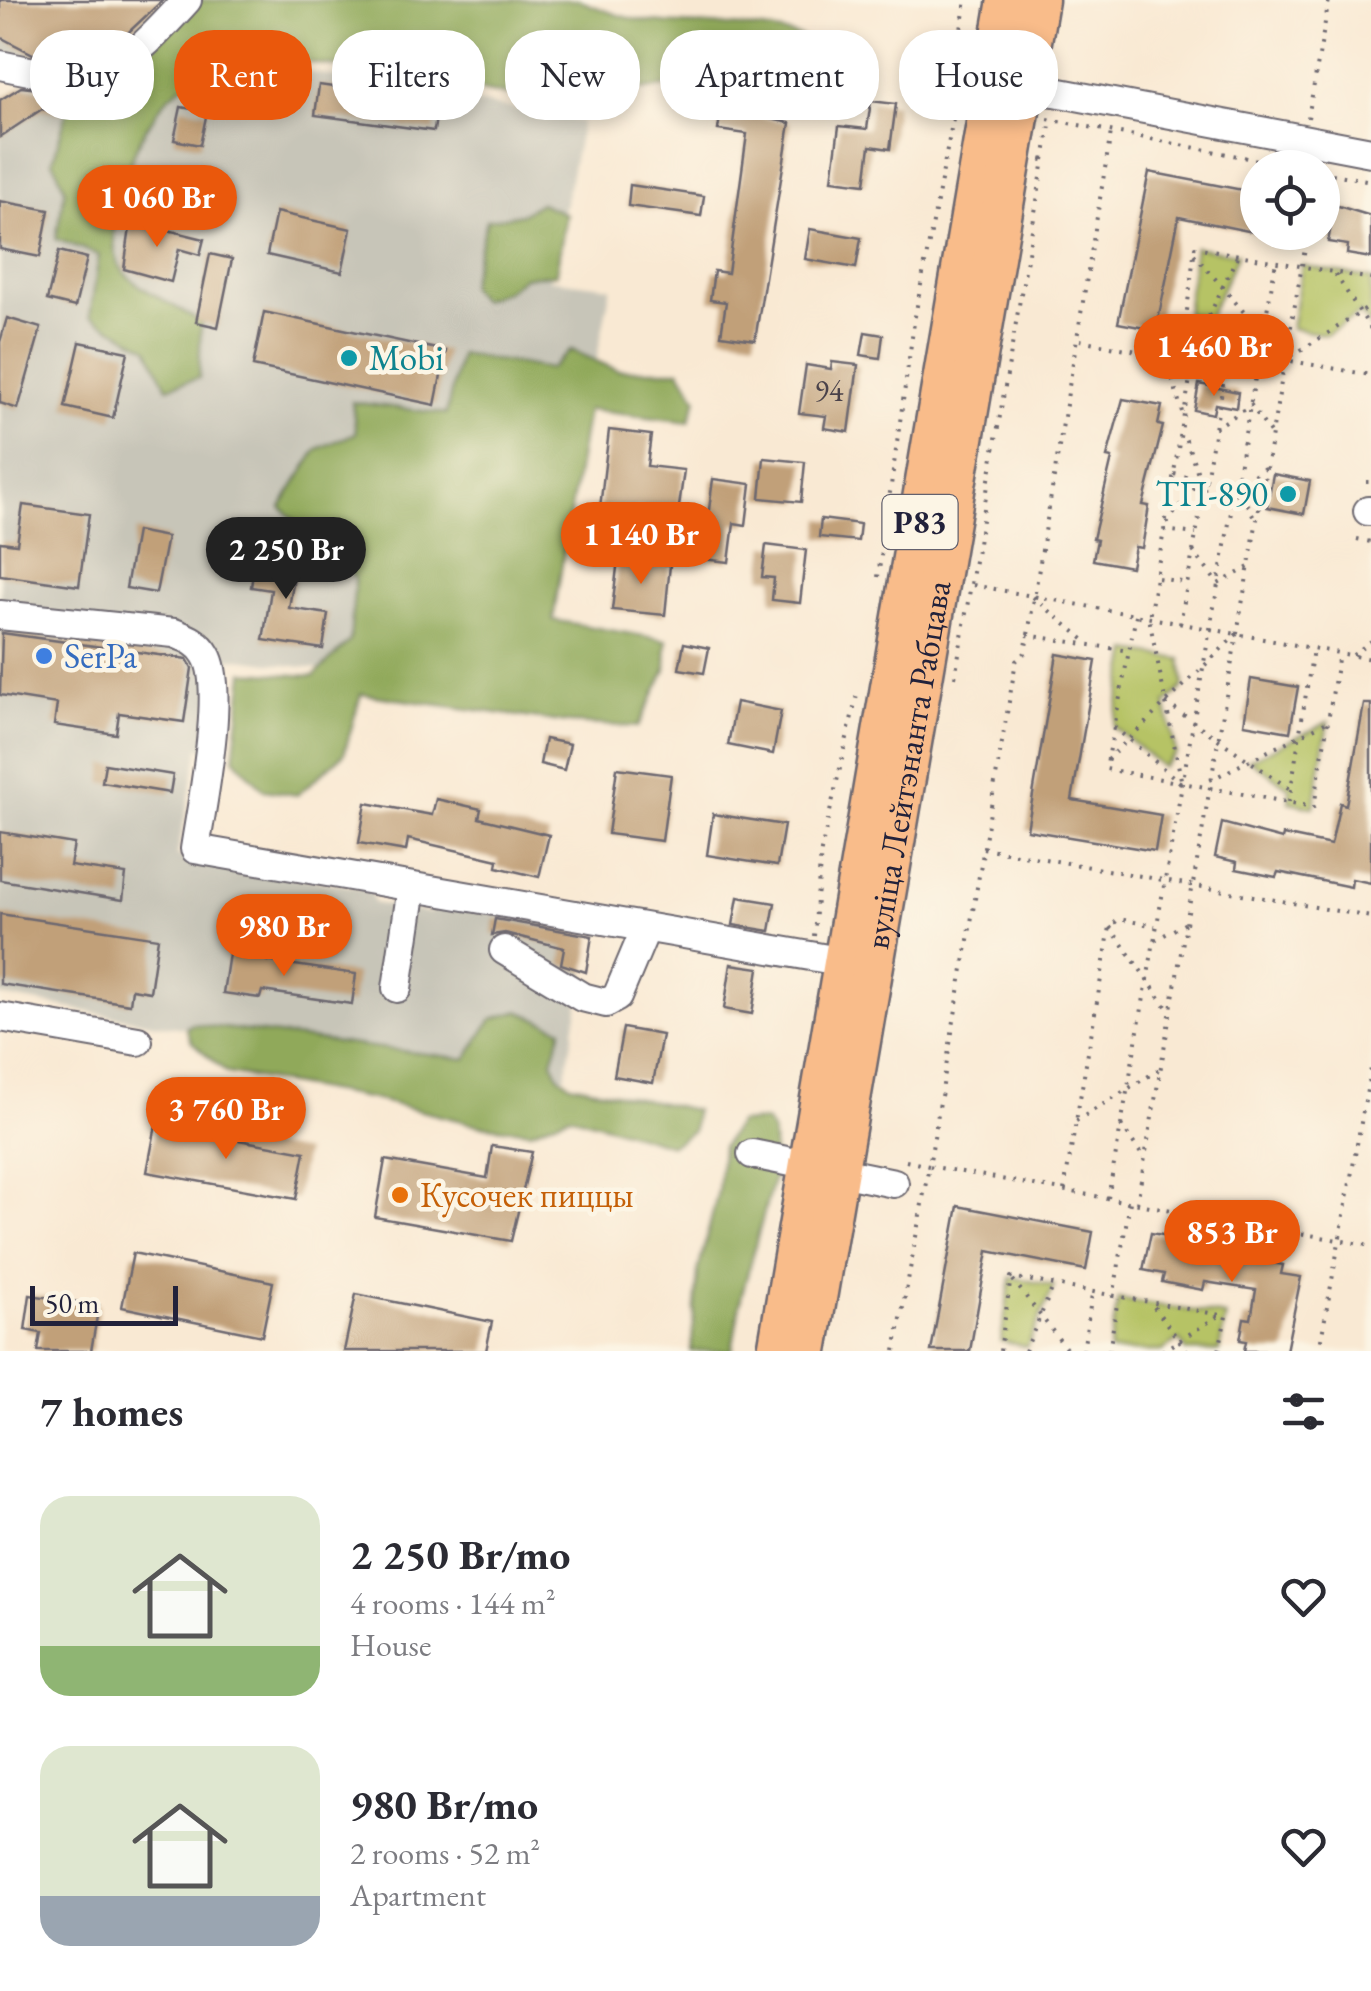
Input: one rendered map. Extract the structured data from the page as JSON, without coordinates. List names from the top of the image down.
{
  "streets": {
    "highway": ["Р83", "вуліца Лейтэнанта Рабцава"]
  },
  "places": [
    "Mobi",
    "ТП-890",
    "SerPa",
    "Кусочек пиццы"
  ],
  "house_numbers": ["94"],
  "scale_bar": "50 m",
  "page": {
    "chip": [
      "Buy",
      "Rent",
      "Filters",
      "New",
      "Apartment",
      "House"
    ],
    "price": [
      "1 060 Br",
      "1 460 Br",
      "1 140 Br",
      "2 250 Br",
      "980 Br",
      "3 760 Br",
      "853 Br"
    ],
    "scale": "50 m",
    "heading": "7 homes",
    "list": [
      {
        "name": "2 250 Br/mo",
        "note": "4 rooms · 144 m² · House"
      },
      {
        "name": "980 Br/mo",
        "note": "2 rooms · 52 m² · Apartment"
      }
    ]
  }
}
